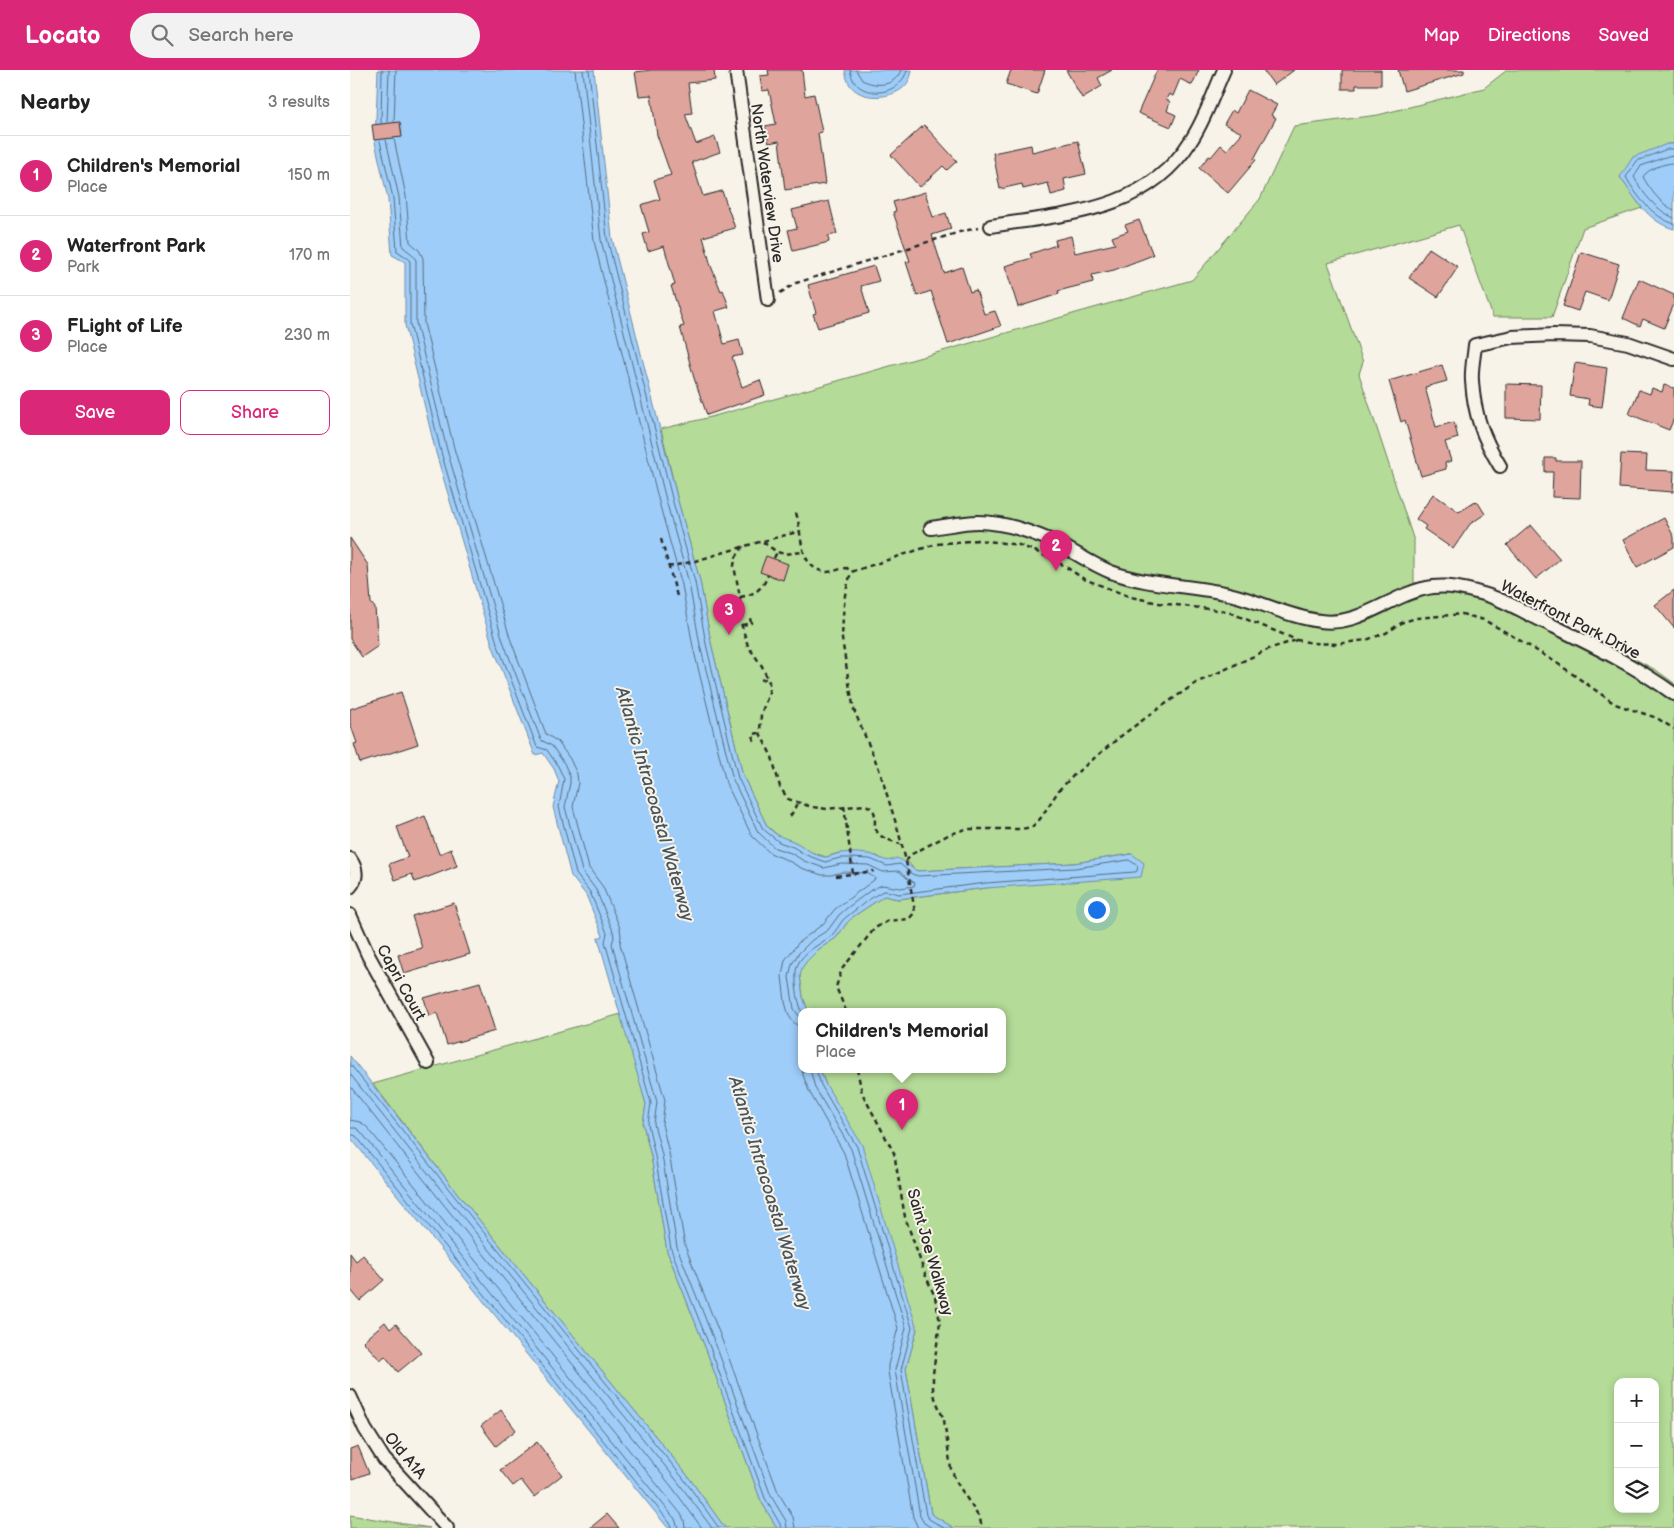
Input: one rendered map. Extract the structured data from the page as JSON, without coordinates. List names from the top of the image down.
{
  "streets": {
    "street": [
      "North Waterview Drive",
      "Waterfront Park Drive",
      "Capri Court",
      "Old A1A"
    ],
    "path": ["Saint Joe Walkway"]
  },
  "water": ["Atlantic Intracoastal Waterway"],
  "page": {
    "header": "Locato",
    "search": "Search here",
    "nav": ["Map", "Directions", "Saved"],
    "heading": ["Nearby", "3 results"],
    "list": [
      {
        "mark": "1",
        "name": "Children's Memorial",
        "note": "Place",
        "value": "150 m"
      },
      {
        "mark": "2",
        "name": "Waterfront Park",
        "note": "Park",
        "value": "170 m"
      },
      {
        "mark": "3",
        "name": "FLight of Life",
        "note": "Place",
        "value": "230 m"
      }
    ],
    "buttons": ["Save", "Share"],
    "pins": ["2", "3", "1"],
    "popup": ["Children's Memorial", "Place"],
    "map_buttons": ["+", "−"]
  }
}
